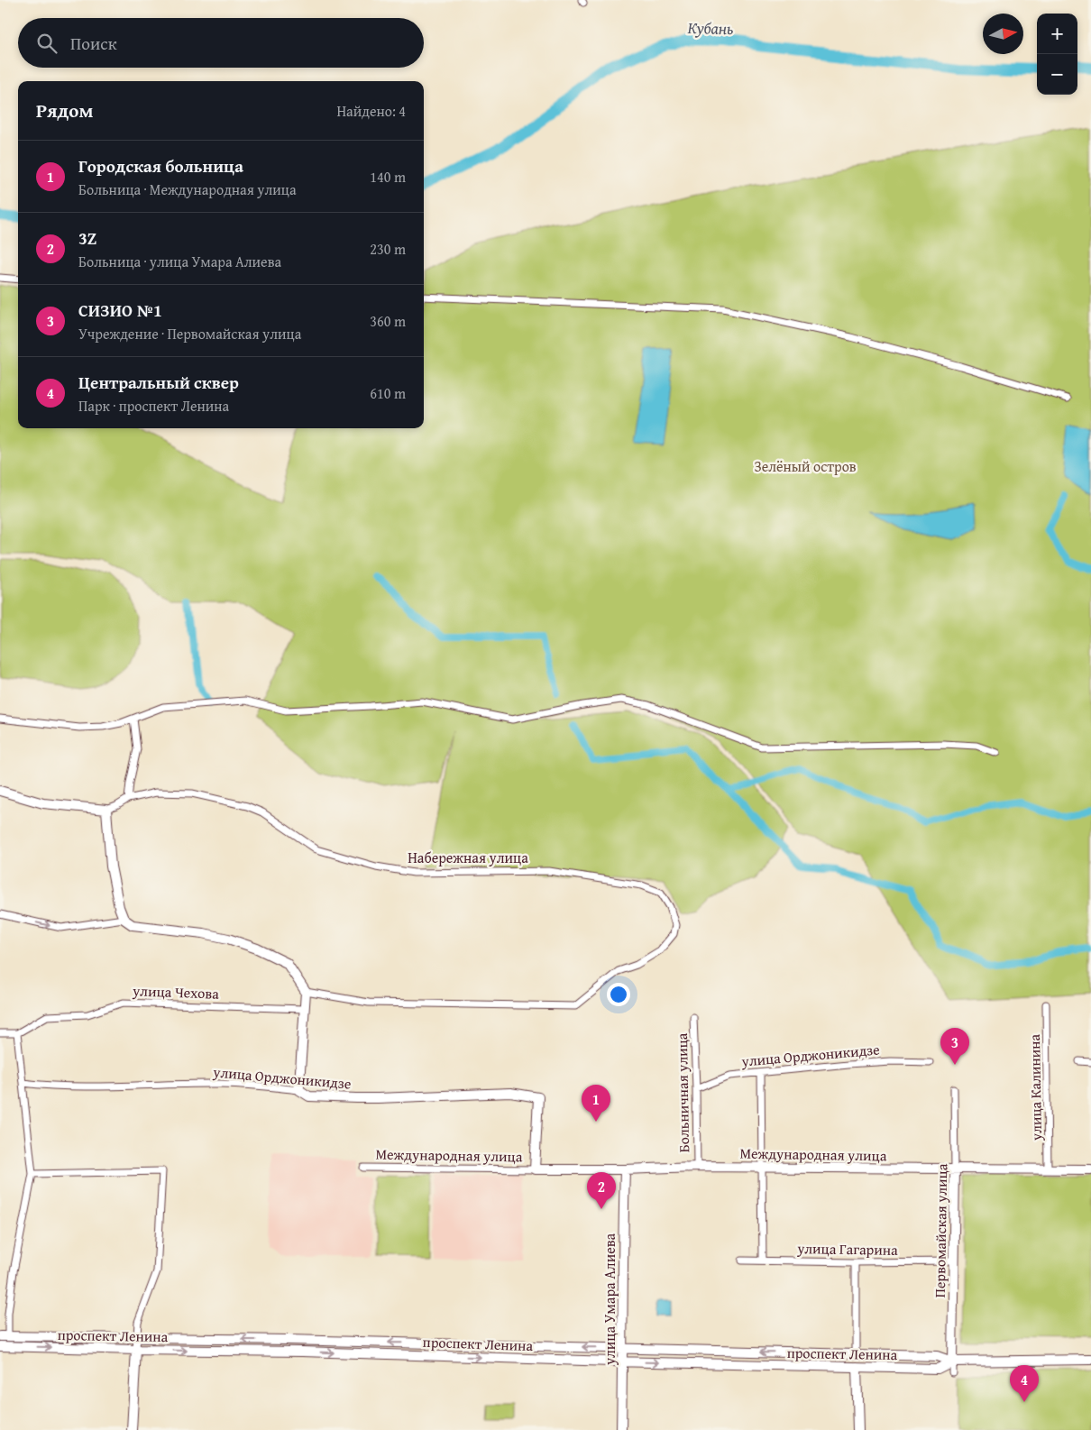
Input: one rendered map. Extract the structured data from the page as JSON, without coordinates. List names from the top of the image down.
{
  "streets": {
    "main road": [
      "улица Орджоникидзе",
      "Международная улица",
      "Первомайская улица",
      "улица Умара Алиева",
      "проспект Ленина"
    ],
    "street": [
      "Набережная улица",
      "улица Чехова",
      "улица Калинина",
      "Больничная улица",
      "улица Гагарина"
    ]
  },
  "crossings": [
    ["улица Орджоникидзе", "Больничная улица"],
    ["улица Орджоникидзе", "Международная улица"],
    ["улица Калинина", "Международная улица"],
    ["Больничная улица", "Международная улица"],
    ["Международная улица", "Первомайская улица"],
    ["Международная улица", "улица Умара Алиева"],
    ["Первомайская улица", "улица Гагарина"],
    ["Первомайская улица", "проспект Ленина"],
    ["улица Умара Алиева", "проспект Ленина"]
  ],
  "water": ["Кубань"],
  "parks": ["Зелёный остров"],
  "north": "right",
  "page": {
    "map_buttons": ["+", "−"],
    "search": "Поиск",
    "heading": ["Рядом", "Найдено: 4"],
    "list": [
      {
        "mark": "1",
        "name": "Городская больница",
        "note": "Больница · Международная улица",
        "value": "140 m"
      },
      {
        "mark": "2",
        "name": "3Z",
        "note": "Больница · улица Умара Алиева",
        "value": "230 m"
      },
      {
        "mark": "3",
        "name": "СИЗИО №1",
        "note": "Учреждение · Первомайская улица",
        "value": "360 m"
      },
      {
        "mark": "4",
        "name": "Центральный сквер",
        "note": "Парк · проспект Ленина",
        "value": "610 m"
      }
    ],
    "pins": [
      "3",
      "1",
      "2",
      "4"
    ]
  }
}
